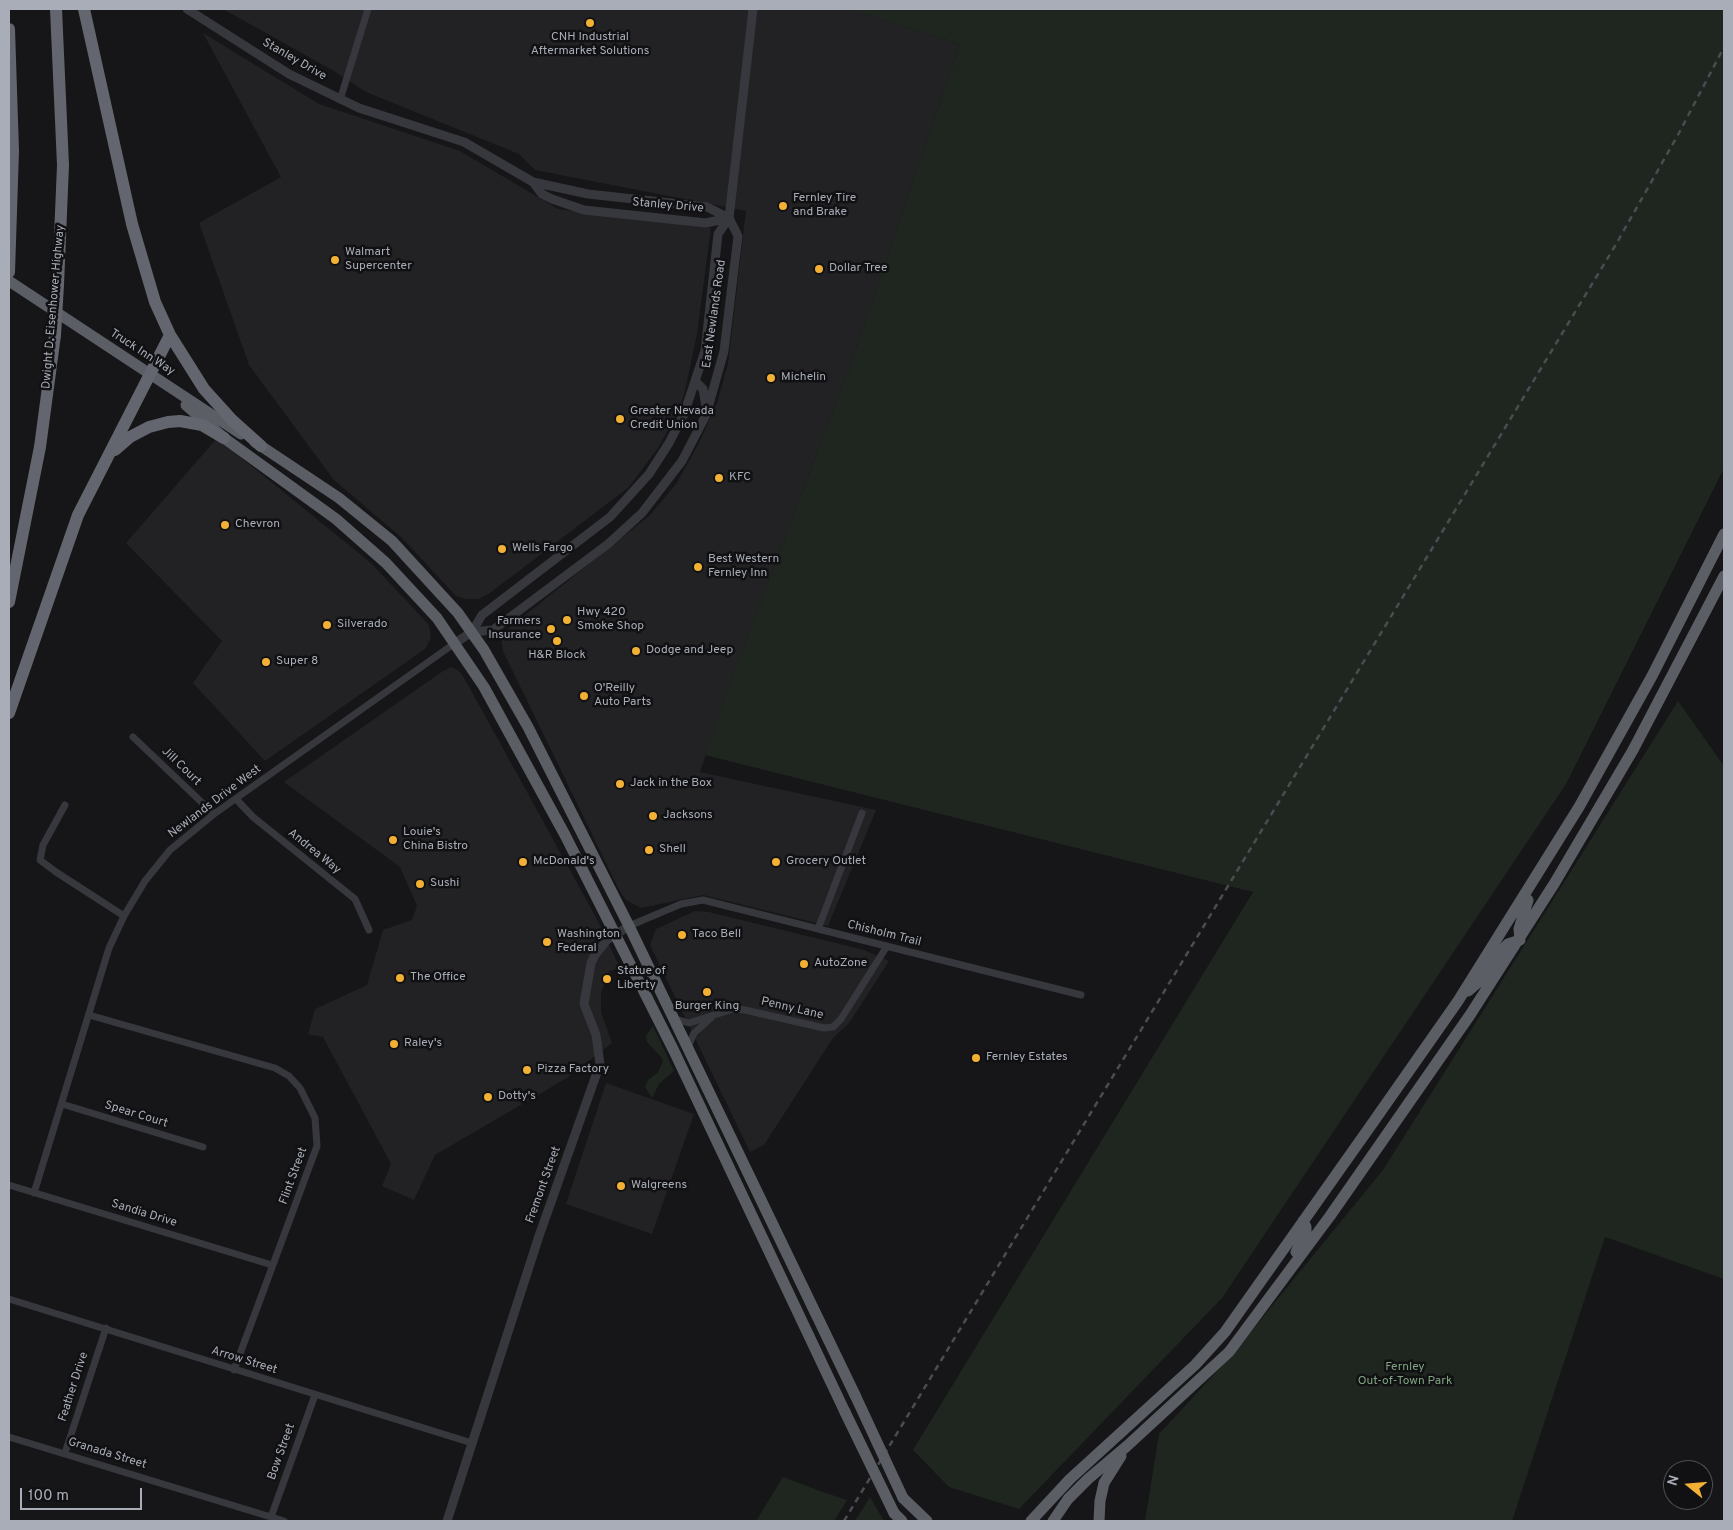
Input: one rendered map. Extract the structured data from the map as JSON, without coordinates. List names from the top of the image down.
{
  "streets": {
    "highway": ["Dwight D. Eisenhower Highway", "Truck Inn Way"],
    "street": [
      "Stanley Drive",
      "East Newlands Road",
      "Jill Court",
      "Newlands Drive West",
      "Andrea Way",
      "Chisholm Trail",
      "Penny Lane",
      "Spear Court",
      "Flint Street",
      "Fremont Street",
      "Sandia Drive",
      "Arrow Street",
      "Feather Drive",
      "Bow Street",
      "Granada Street"
    ]
  },
  "crossings": [
    ["Stanley Drive", "East Newlands Road"],
    ["East Newlands Road", "Truck Inn Way"],
    ["East Newlands Road", "Newlands Drive West"],
    ["Truck Inn Way", "Penny Lane"],
    ["Truck Inn Way", "Fremont Street"],
    ["Jill Court", "Newlands Drive West"],
    ["Newlands Drive West", "Andrea Way"],
    ["Newlands Drive West", "Spear Court"],
    ["Newlands Drive West", "Flint Street"],
    ["Newlands Drive West", "Sandia Drive"],
    ["Chisholm Trail", "Penny Lane"],
    ["Chisholm Trail", "Fremont Street"],
    ["Flint Street", "Sandia Drive"],
    ["Flint Street", "Arrow Street"],
    ["Fremont Street", "Arrow Street"],
    ["Arrow Street", "Feather Drive"],
    ["Arrow Street", "Bow Street"],
    ["Feather Drive", "Granada Street"],
    ["Bow Street", "Granada Street"]
  ],
  "parks": ["Fernley Out-of-Town Park"],
  "places": [
    "CNH Industrial Aftermarket Solutions",
    "Fernley Tire and Brake",
    "Walmart Supercenter",
    "Dollar Tree",
    "Michelin",
    "Greater Nevada Credit Union",
    "KFC",
    "Chevron",
    "Wells Fargo",
    "Best Western Fernley Inn",
    "Hwy 420 Smoke Shop",
    "Silverado",
    "Farmers Insurance",
    "H&R Block",
    "Dodge and Jeep",
    "Super 8",
    "O'Reilly Auto Parts",
    "Jack in the Box",
    "Jacksons",
    "Louie's China Bistro",
    "Shell",
    "McDonald's",
    "Grocery Outlet",
    "Sushi",
    "Taco Bell",
    "Washington Federal",
    "AutoZone",
    "The Office",
    "Statue of Liberty",
    "Burger King",
    "Raley's",
    "Fernley Estates",
    "Pizza Factory",
    "Dotty's",
    "Walgreens"
  ],
  "scale_bar": "100 m",
  "north": "left"
}
